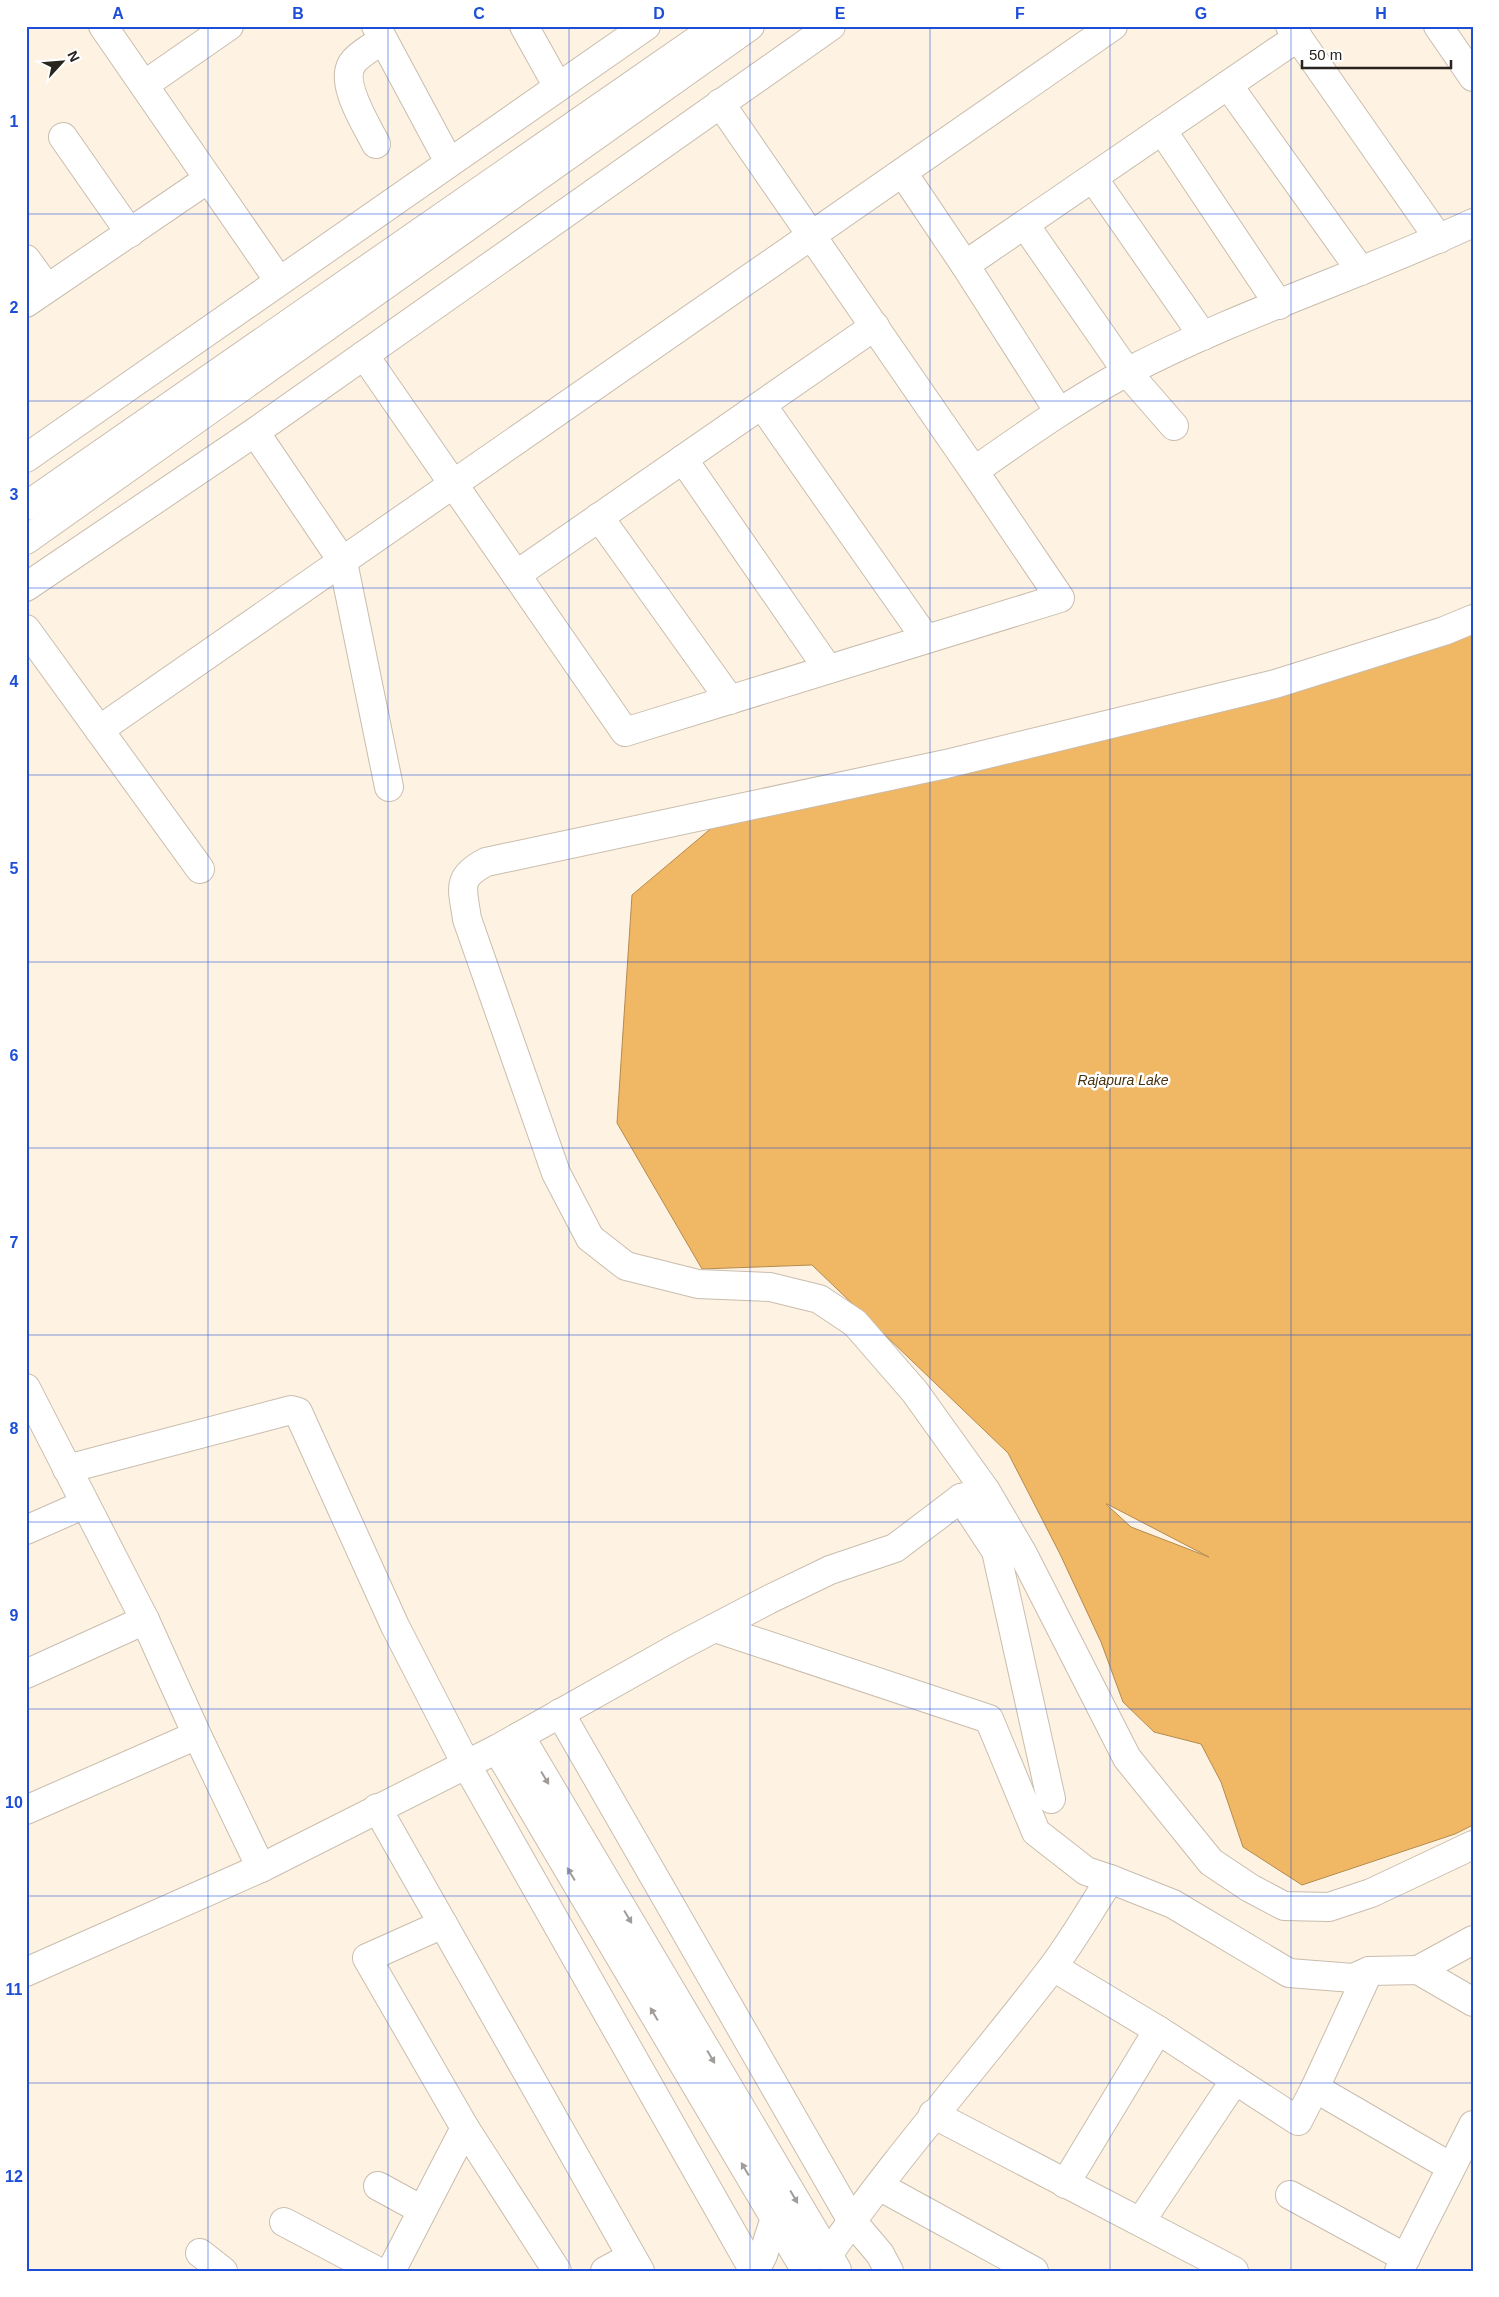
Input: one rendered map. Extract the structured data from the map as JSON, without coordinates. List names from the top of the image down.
{
  "water": ["Rajapura Lake"],
  "scale_bar": "50 m",
  "north": "top right",
  "grid": {
    "columns": [
      "A",
      "B",
      "C",
      "D",
      "E",
      "F",
      "G",
      "H"
    ],
    "rows": [
      "1",
      "2",
      "3",
      "4",
      "5",
      "6",
      "7",
      "8",
      "9",
      "10",
      "11",
      "12"
    ]
  }
}
